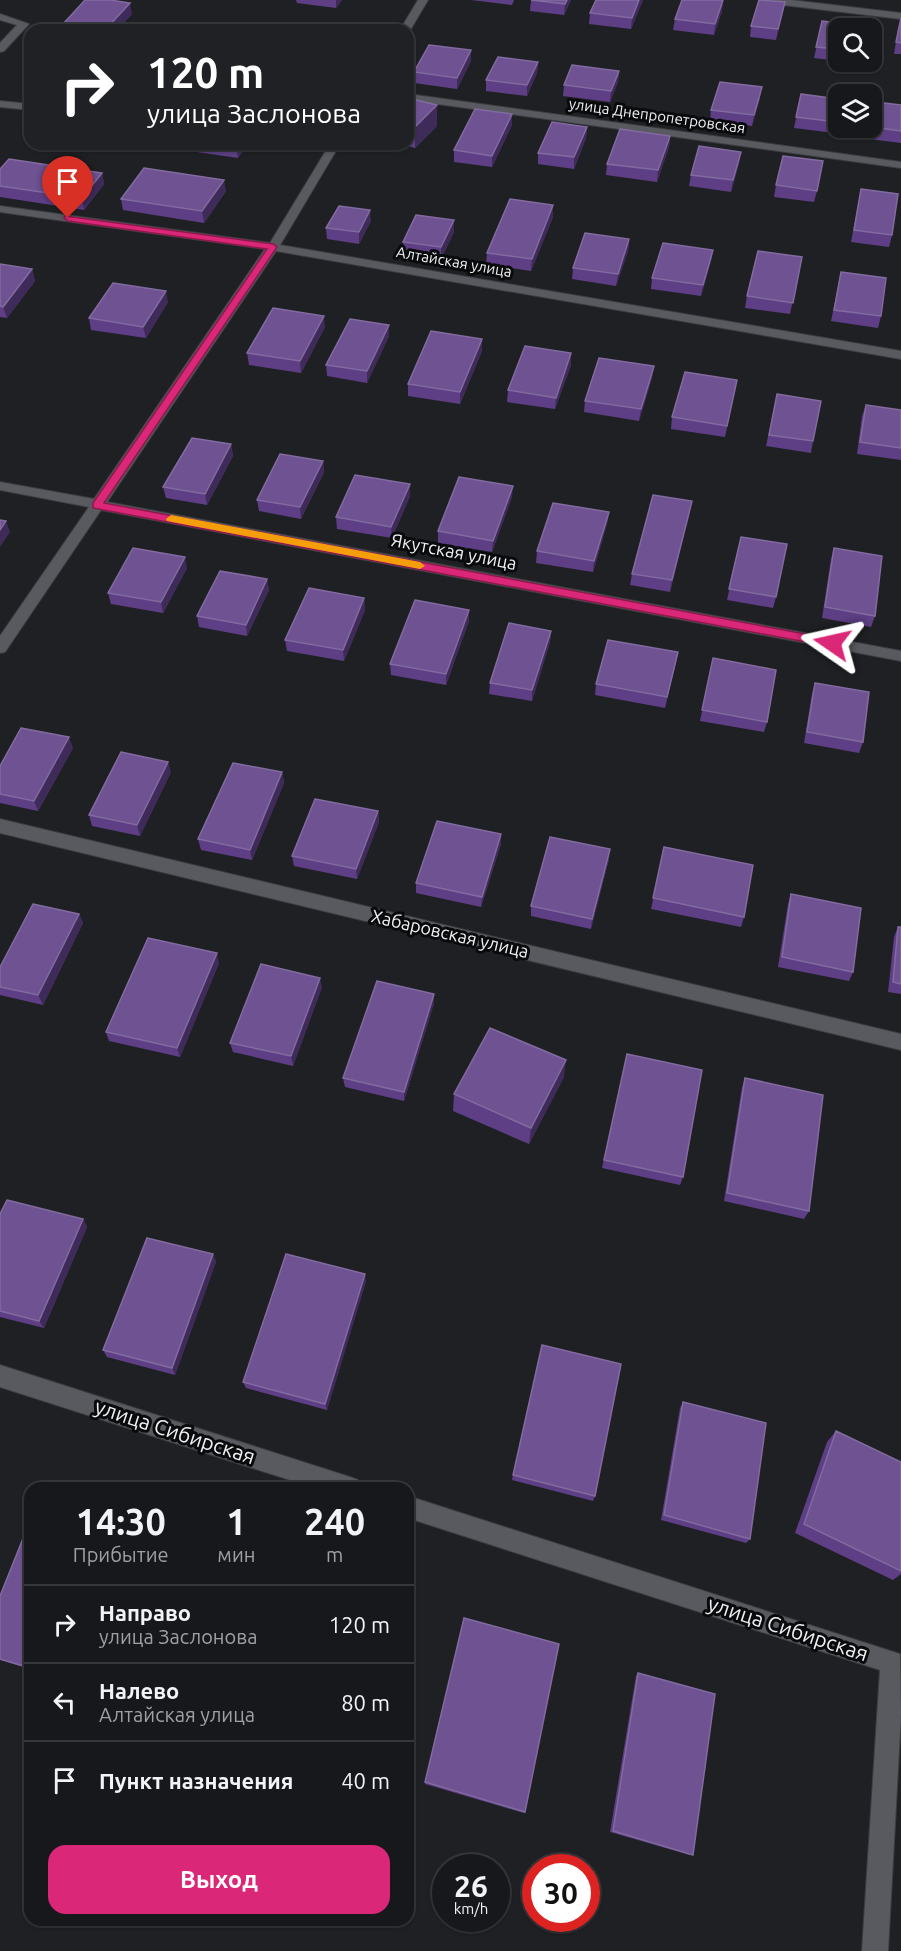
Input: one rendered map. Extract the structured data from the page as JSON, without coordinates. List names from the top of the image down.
{
  "streets": {
    "street": [
      "улица Днепропетровская",
      "Алтайская улица",
      "Якутская улица",
      "Хабаровская улица",
      "улица Сибирская"
    ]
  },
  "page": {
    "turn": ["120 m", "улица Заслонова"],
    "eta": [
      "14:30",
      "Прибытие",
      "1",
      "мин",
      "240",
      "m"
    ],
    "list": [
      {
        "name": "Направо",
        "note": "улица Заслонова",
        "value": "120 m"
      },
      {
        "name": "Налево",
        "note": "Алтайская улица",
        "value": "80 m"
      },
      {
        "name": "Пункт назначения",
        "value": "40 m"
      }
    ],
    "buttons": "Выход",
    "speed": "26 km/h",
    "limit": "30"
  }
}
